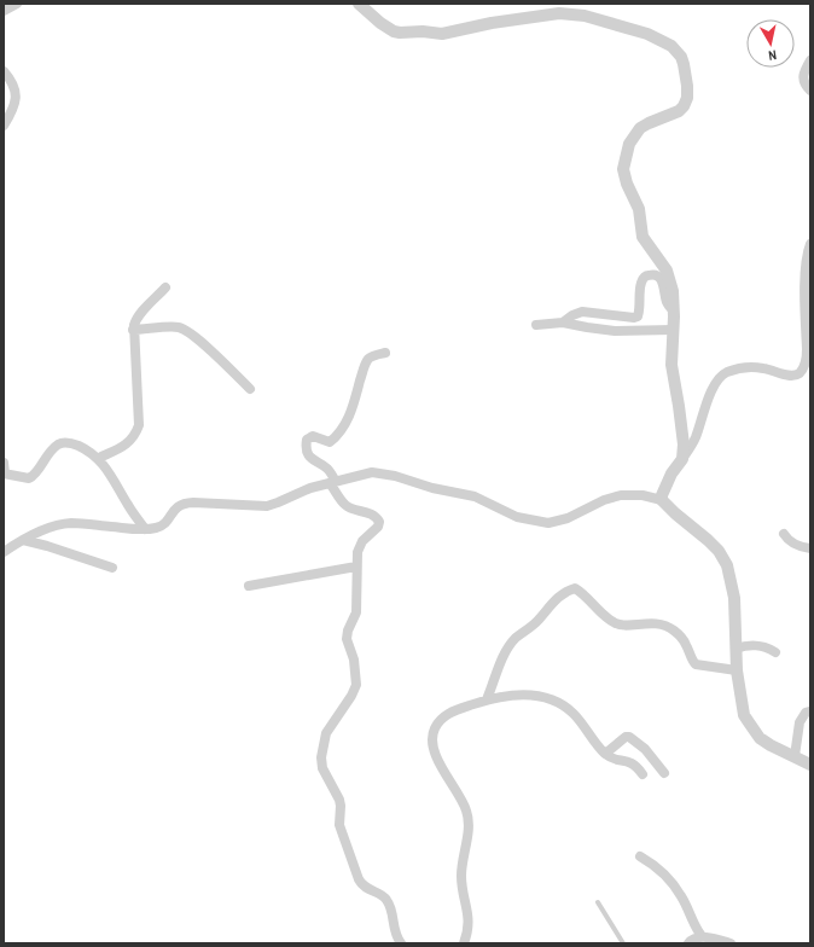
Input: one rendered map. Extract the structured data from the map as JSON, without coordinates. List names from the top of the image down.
{
  "north": "bottom"
}
